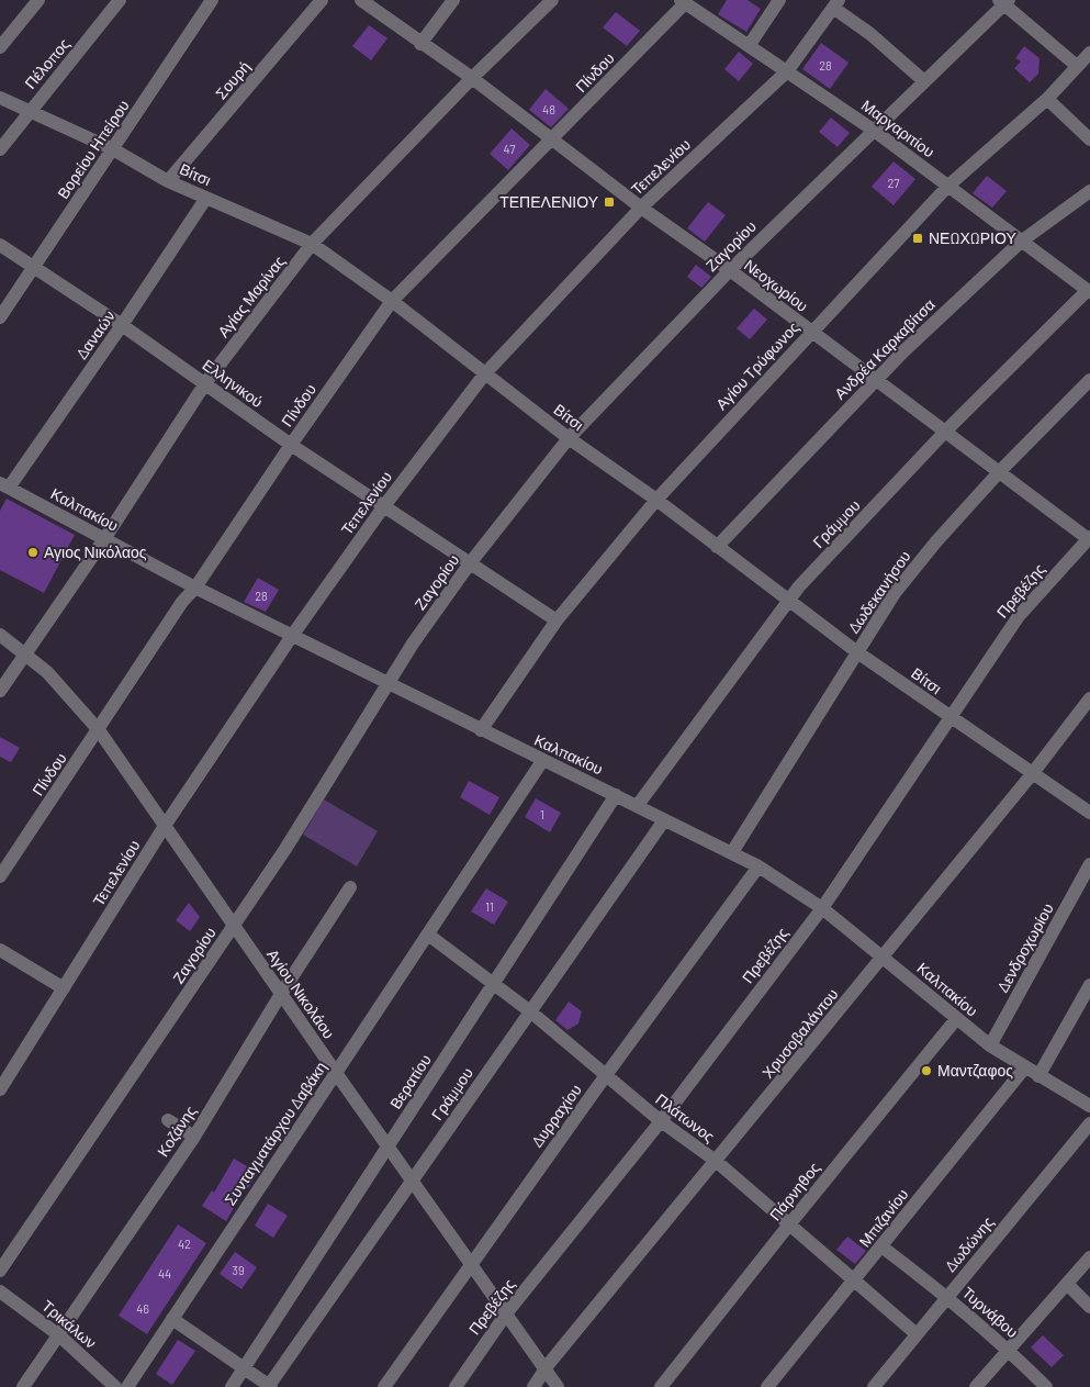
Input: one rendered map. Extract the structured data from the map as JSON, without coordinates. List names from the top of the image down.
{
  "streets": {
    "street": [
      "Πέλοπος",
      "Πίνδου",
      "Σουρή",
      "Μαργαριτίου",
      "Βορείου Ηπείρου",
      "Τεπελενίου",
      "Βίτσι",
      "Ζαγορίου",
      "Νεοχωρίου",
      "Αγίας Μαρίνας",
      "Δαναών",
      "Ανδρέα Καρκαβίτσα",
      "Αγίου Τρύφωνος",
      "Ελληνικού",
      "Καλπακίου",
      "Γράμμου",
      "Πρεβέζης",
      "Δωδεκανήσου",
      "Δενδροχωρίου",
      "Αγίου Νικολάου",
      "Χρυσοβαλάντου",
      "Βερατίου",
      "Δυρραχίου",
      "Πλάτωνος",
      "Κοζάνης",
      "Συνταγματάρχου Δαβάκη",
      "Πάρνηθος",
      "Μπιζανίου",
      "Δωδώνης",
      "Τυρνάβου",
      "Τρικάλων"
    ]
  },
  "crossings": [
    ["Πέλοπος", "Βίτσι"],
    ["Πίνδου", "Μαργαριτίου"],
    ["Πίνδου", "Βίτσι"],
    ["Πίνδου", "Νεοχωρίου"],
    ["Πίνδου", "Ελληνικού"],
    ["Πίνδου", "Καλπακίου"],
    ["Πίνδου", "Αγίου Νικολάου"],
    ["Σουρή", "Βίτσι"],
    ["Μαργαριτίου", "Τεπελενίου"],
    ["Μαργαριτίου", "Ζαγορίου"],
    ["Μαργαριτίου", "Ανδρέα Καρκαβίτσα"],
    ["Μαργαριτίου", "Αγίου Τρύφωνος"],
    ["Μαργαριτίου", "Γράμμου"],
    ["Βορείου Ηπείρου", "Βίτσι"],
    ["Βορείου Ηπείρου", "Ελληνικού"],
    ["Τεπελενίου", "Βίτσι"],
    ["Τεπελενίου", "Νεοχωρίου"],
    ["Τεπελενίου", "Ελληνικού"],
    ["Τεπελενίου", "Καλπακίου"],
    ["Τεπελενίου", "Αγίου Νικολάου"],
    ["Βίτσι", "Ζαγορίου"],
    ["Βίτσι", "Αγίας Μαρίνας"],
    ["Βίτσι", "Δαναών"],
    ["Βίτσι", "Ανδρέα Καρκαβίτσα"],
    ["Βίτσι", "Αγίου Τρύφωνος"],
    ["Βίτσι", "Γράμμου"],
    ["Βίτσι", "Πρεβέζης"],
    ["Βίτσι", "Δωδεκανήσου"],
    ["Βίτσι", "Χρυσοβαλάντου"],
    ["Ζαγορίου", "Νεοχωρίου"],
    ["Ζαγορίου", "Ελληνικού"],
    ["Ζαγορίου", "Καλπακίου"],
    ["Ζαγορίου", "Αγίου Νικολάου"],
    ["Νεοχωρίου", "Αγίας Μαρίνας"],
    ["Νεοχωρίου", "Ανδρέα Καρκαβίτσα"],
    ["Νεοχωρίου", "Αγίου Τρύφωνος"],
    ["Νεοχωρίου", "Γράμμου"],
    ["Νεοχωρίου", "Πρεβέζης"],
    ["Νεοχωρίου", "Δωδεκανήσου"],
    ["Αγίας Μαρίνας", "Ελληνικού"],
    ["Αγίας Μαρίνας", "Καλπακίου"],
    ["Αγίας Μαρίνας", "Αγίου Νικολάου"],
    ["Δαναών", "Ελληνικού"],
    ["Δαναών", "Καλπακίου"],
    ["Αγίου Τρύφωνος", "Ελληνικού"],
    ["Αγίου Τρύφωνος", "Καλπακίου"],
    ["Καλπακίου", "Γράμμου"],
    ["Καλπακίου", "Πρεβέζης"],
    ["Καλπακίου", "Δωδεκανήσου"],
    ["Καλπακίου", "Δενδροχωρίου"],
    ["Καλπακίου", "Χρυσοβαλάντου"],
    ["Καλπακίου", "Βερατίου"],
    ["Καλπακίου", "Δυρραχίου"],
    ["Καλπακίου", "Συνταγματάρχου Δαβάκη"],
    ["Καλπακίου", "Πάρνηθος"],
    ["Καλπακίου", "Μπιζανίου"],
    ["Γράμμου", "Αγίου Νικολάου"],
    ["Γράμμου", "Πλάτωνος"],
    ["Πρεβέζης", "Αγίου Νικολάου"],
    ["Πρεβέζης", "Πλάτωνος"],
    ["Αγίου Νικολάου", "Χρυσοβαλάντου"],
    ["Αγίου Νικολάου", "Βερατίου"],
    ["Αγίου Νικολάου", "Δυρραχίου"],
    ["Αγίου Νικολάου", "Κοζάνης"],
    ["Αγίου Νικολάου", "Συνταγματάρχου Δαβάκη"],
    ["Χρυσοβαλάντου", "Πλάτωνος"],
    ["Βερατίου", "Πλάτωνος"],
    ["Δυρραχίου", "Πλάτωνος"],
    ["Πλάτωνος", "Συνταγματάρχου Δαβάκη"],
    ["Πλάτωνος", "Πάρνηθος"],
    ["Πλάτωνος", "Μπιζανίου"],
    ["Πλάτωνος", "Δωδώνης"],
    ["Κοζάνης", "Τρικάλων"],
    ["Μπιζανίου", "Τυρνάβου"],
    ["Δωδώνης", "Τυρνάβου"]
  ],
  "places": {
    "transit": ["ΤΕΠΕΛΕΝΙΟΥ", "ΝΕΩΧΩΡΙΟΥ"],
    "other": ["Αγιος Νικόλαος", "Μαντζαφος"]
  },
  "house_numbers": [
    "28",
    "48",
    "47",
    "27",
    "28",
    "1",
    "11",
    "42",
    "39",
    "44",
    "46"
  ]
}
